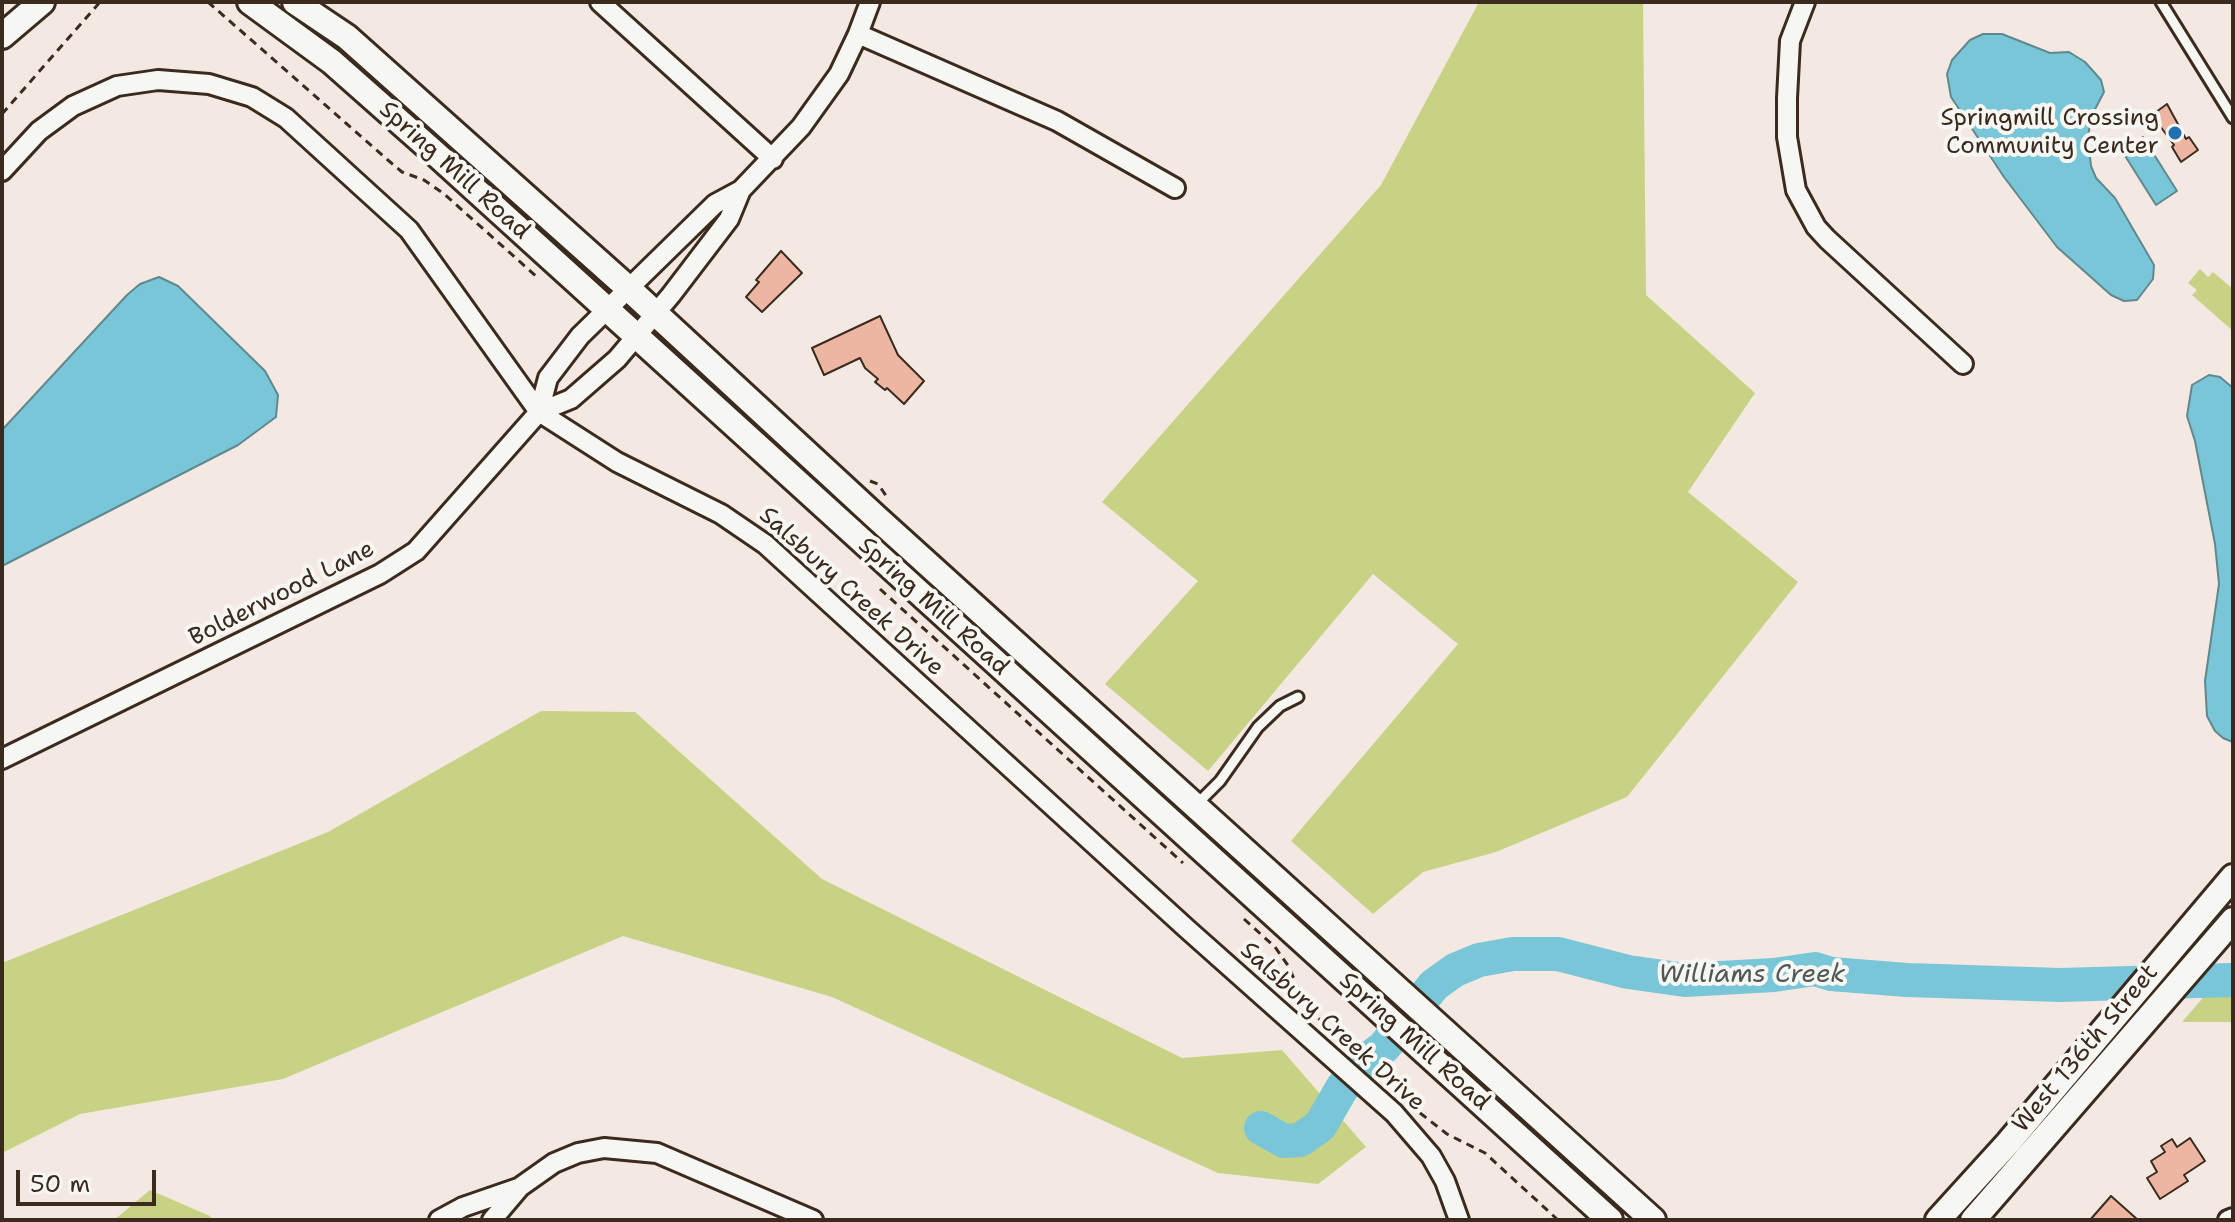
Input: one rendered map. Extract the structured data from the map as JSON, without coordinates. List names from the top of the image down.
{
  "streets": {
    "street": [
      "Spring Mill Road",
      "Salsbury Creek Drive",
      "Bolderwood Lane",
      "West 136th Street"
    ]
  },
  "crossings": [
    ["Spring Mill Road", "Bolderwood Lane"],
    ["Salsbury Creek Drive", "Bolderwood Lane"]
  ],
  "water": ["Williams Creek"],
  "places": ["Springmill Crossing Community Center"],
  "scale_bar": "50 m"
}
